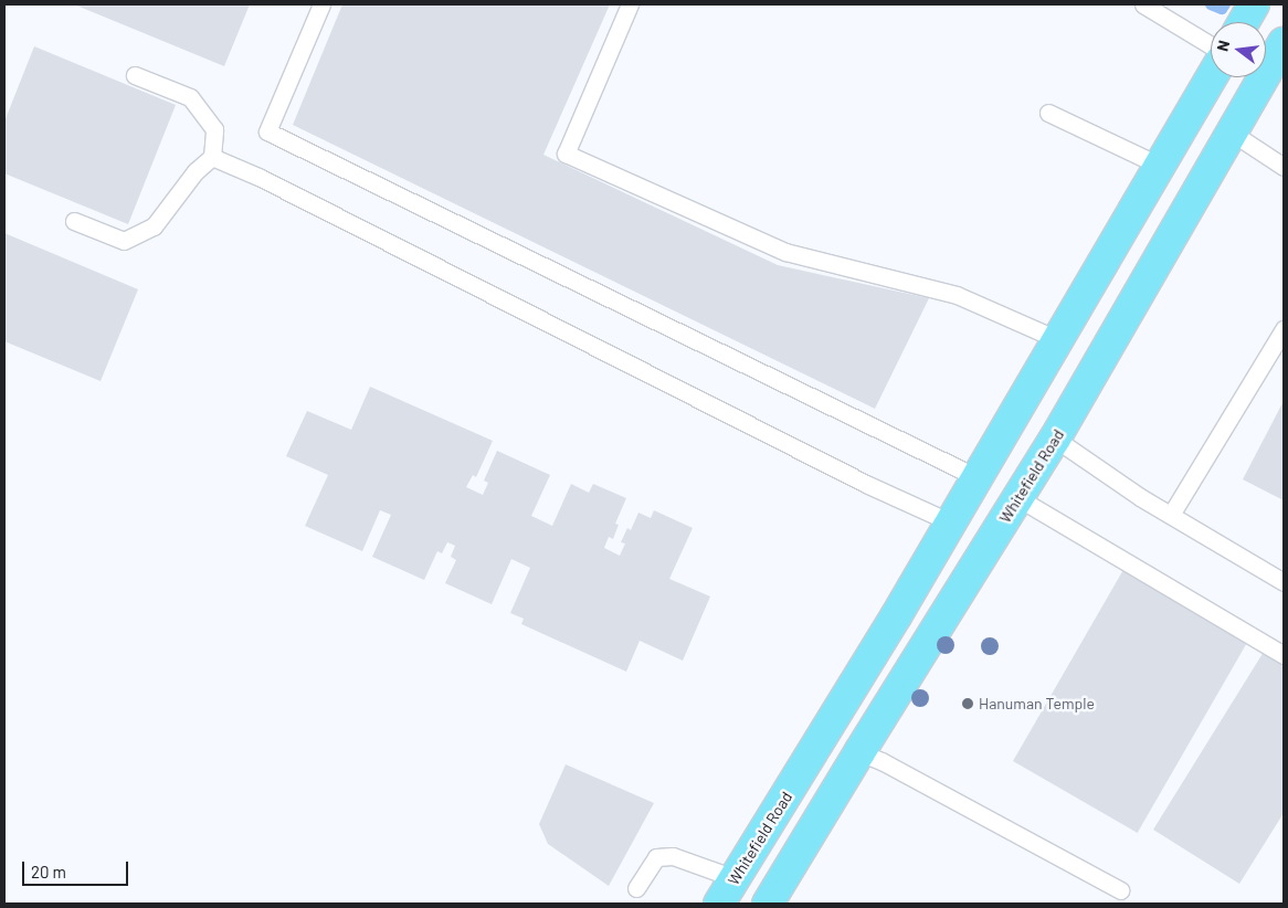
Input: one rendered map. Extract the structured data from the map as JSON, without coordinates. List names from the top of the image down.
{
  "streets": {
    "main road": ["Whitefield Road"]
  },
  "places": ["Hanuman Temple"],
  "scale_bar": "20 m",
  "north": "left"
}
